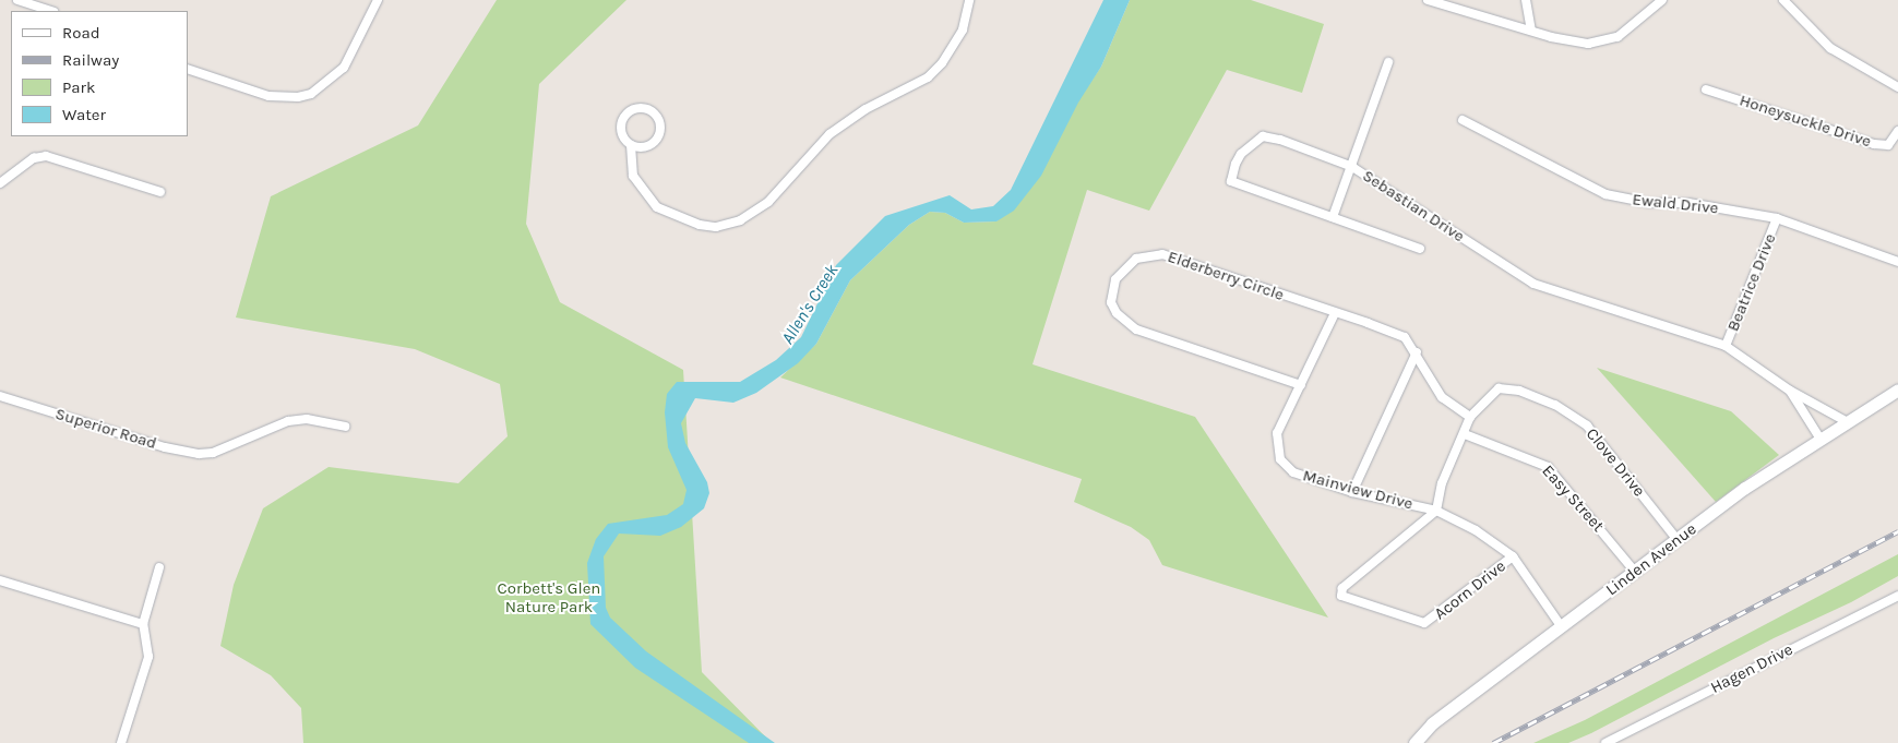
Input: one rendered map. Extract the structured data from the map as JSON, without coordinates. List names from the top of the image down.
{
  "streets": {
    "street": [
      "Honeysuckle Drive",
      "Ewald Drive",
      "Sebastian Drive",
      "Elderberry Circle",
      "Beatrice Drive",
      "Superior Road",
      "Clove Drive",
      "Mainview Drive",
      "Easy Street",
      "Linden Avenue",
      "Acorn Drive",
      "Hagen Drive"
    ]
  },
  "crossings": [
    ["Ewald Drive", "Beatrice Drive"],
    ["Sebastian Drive", "Beatrice Drive"],
    ["Sebastian Drive", "Linden Avenue"],
    ["Elderberry Circle", "Clove Drive"],
    ["Elderberry Circle", "Mainview Drive"],
    ["Clove Drive", "Mainview Drive"],
    ["Clove Drive", "Easy Street"],
    ["Clove Drive", "Linden Avenue"],
    ["Clove Drive", "Acorn Drive"],
    ["Mainview Drive", "Acorn Drive"],
    ["Easy Street", "Linden Avenue"]
  ],
  "water": ["Allen's Creek"],
  "parks": ["Corbett's Glen Nature Park"],
  "legend": [
    "Road",
    "Railway",
    "Park",
    "Water"
  ]
}
